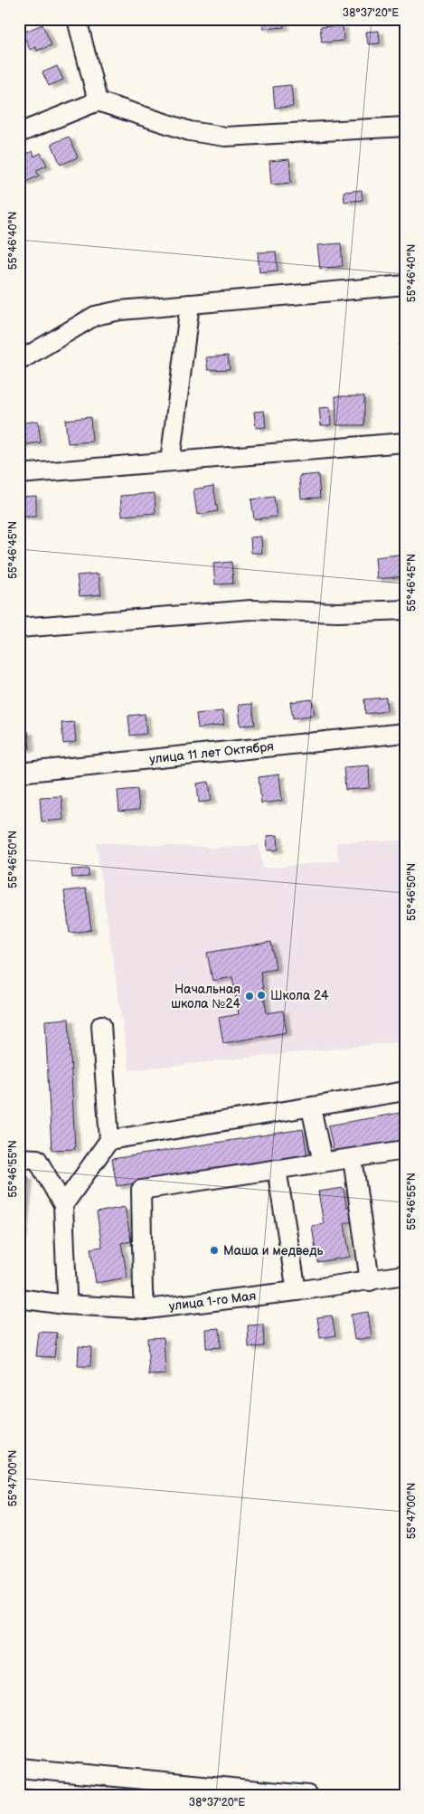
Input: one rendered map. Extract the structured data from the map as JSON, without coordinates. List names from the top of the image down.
{
  "streets": {
    "street": ["улица 11 лет Октября", "улица 1-го Мая"]
  },
  "places": ["Школа 24", "Начальная школа №24", "Маша и медведь"],
  "coordinates": [
    "38°37'20\"E",
    "55°46'40\"N",
    "55°46'45\"N",
    "55°46'50\"N",
    "55°46'55\"N",
    "55°47'00\"N"
  ]
}
